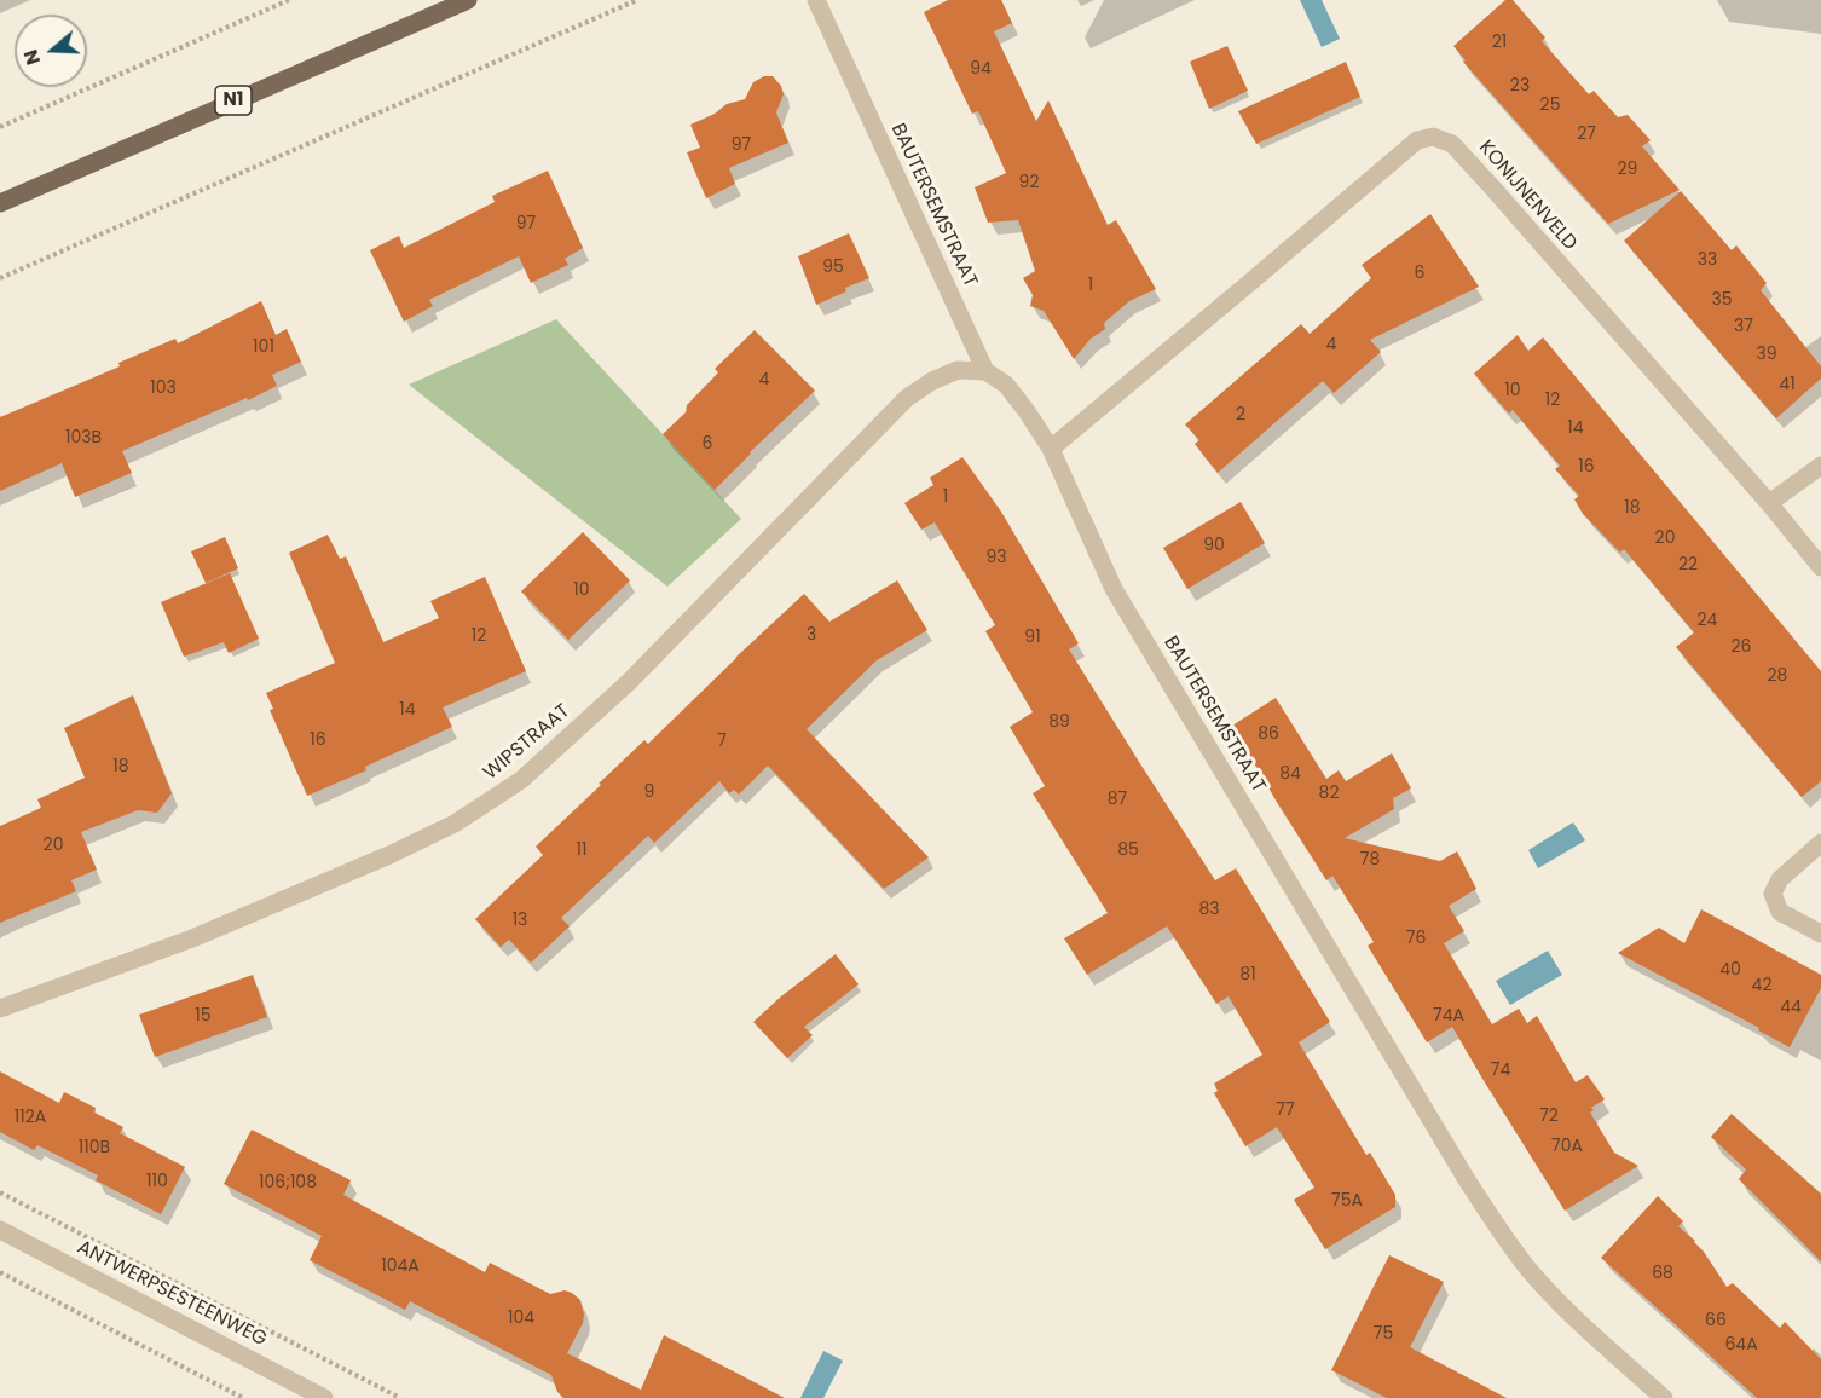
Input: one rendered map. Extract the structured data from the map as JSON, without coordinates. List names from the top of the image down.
{
  "streets": {
    "main road": ["N1"],
    "street": [
      "KONIJNENVELD",
      "BAUTERSEMSTRAAT",
      "WIPSTRAAT",
      "ANTWERPSESTEENWEG"
    ]
  },
  "crossings": [
    ["KONIJNENVELD", "BAUTERSEMSTRAAT"],
    ["BAUTERSEMSTRAAT", "WIPSTRAAT"]
  ],
  "house_numbers": [
    "21",
    "94",
    "23",
    "25",
    "27",
    "97",
    "29",
    "92",
    "97",
    "33",
    "95",
    "6",
    "1",
    "35",
    "37",
    "4",
    "101",
    "39",
    "4",
    "41",
    "103",
    "10",
    "12",
    "2",
    "14",
    "103B",
    "6",
    "16",
    "1",
    "18",
    "20",
    "90",
    "93",
    "22",
    "10",
    "24",
    "3",
    "12",
    "91",
    "26",
    "28",
    "14",
    "89",
    "86",
    "16",
    "7",
    "18",
    "84",
    "9",
    "82",
    "87",
    "20",
    "11",
    "85",
    "78",
    "83",
    "13",
    "76",
    "40",
    "81",
    "42",
    "44",
    "15",
    "74A",
    "74",
    "77",
    "72",
    "112A",
    "70A",
    "110B",
    "110",
    "106;108",
    "75A",
    "104A",
    "68",
    "104",
    "66",
    "75",
    "64A"
  ],
  "north": "left"
}
